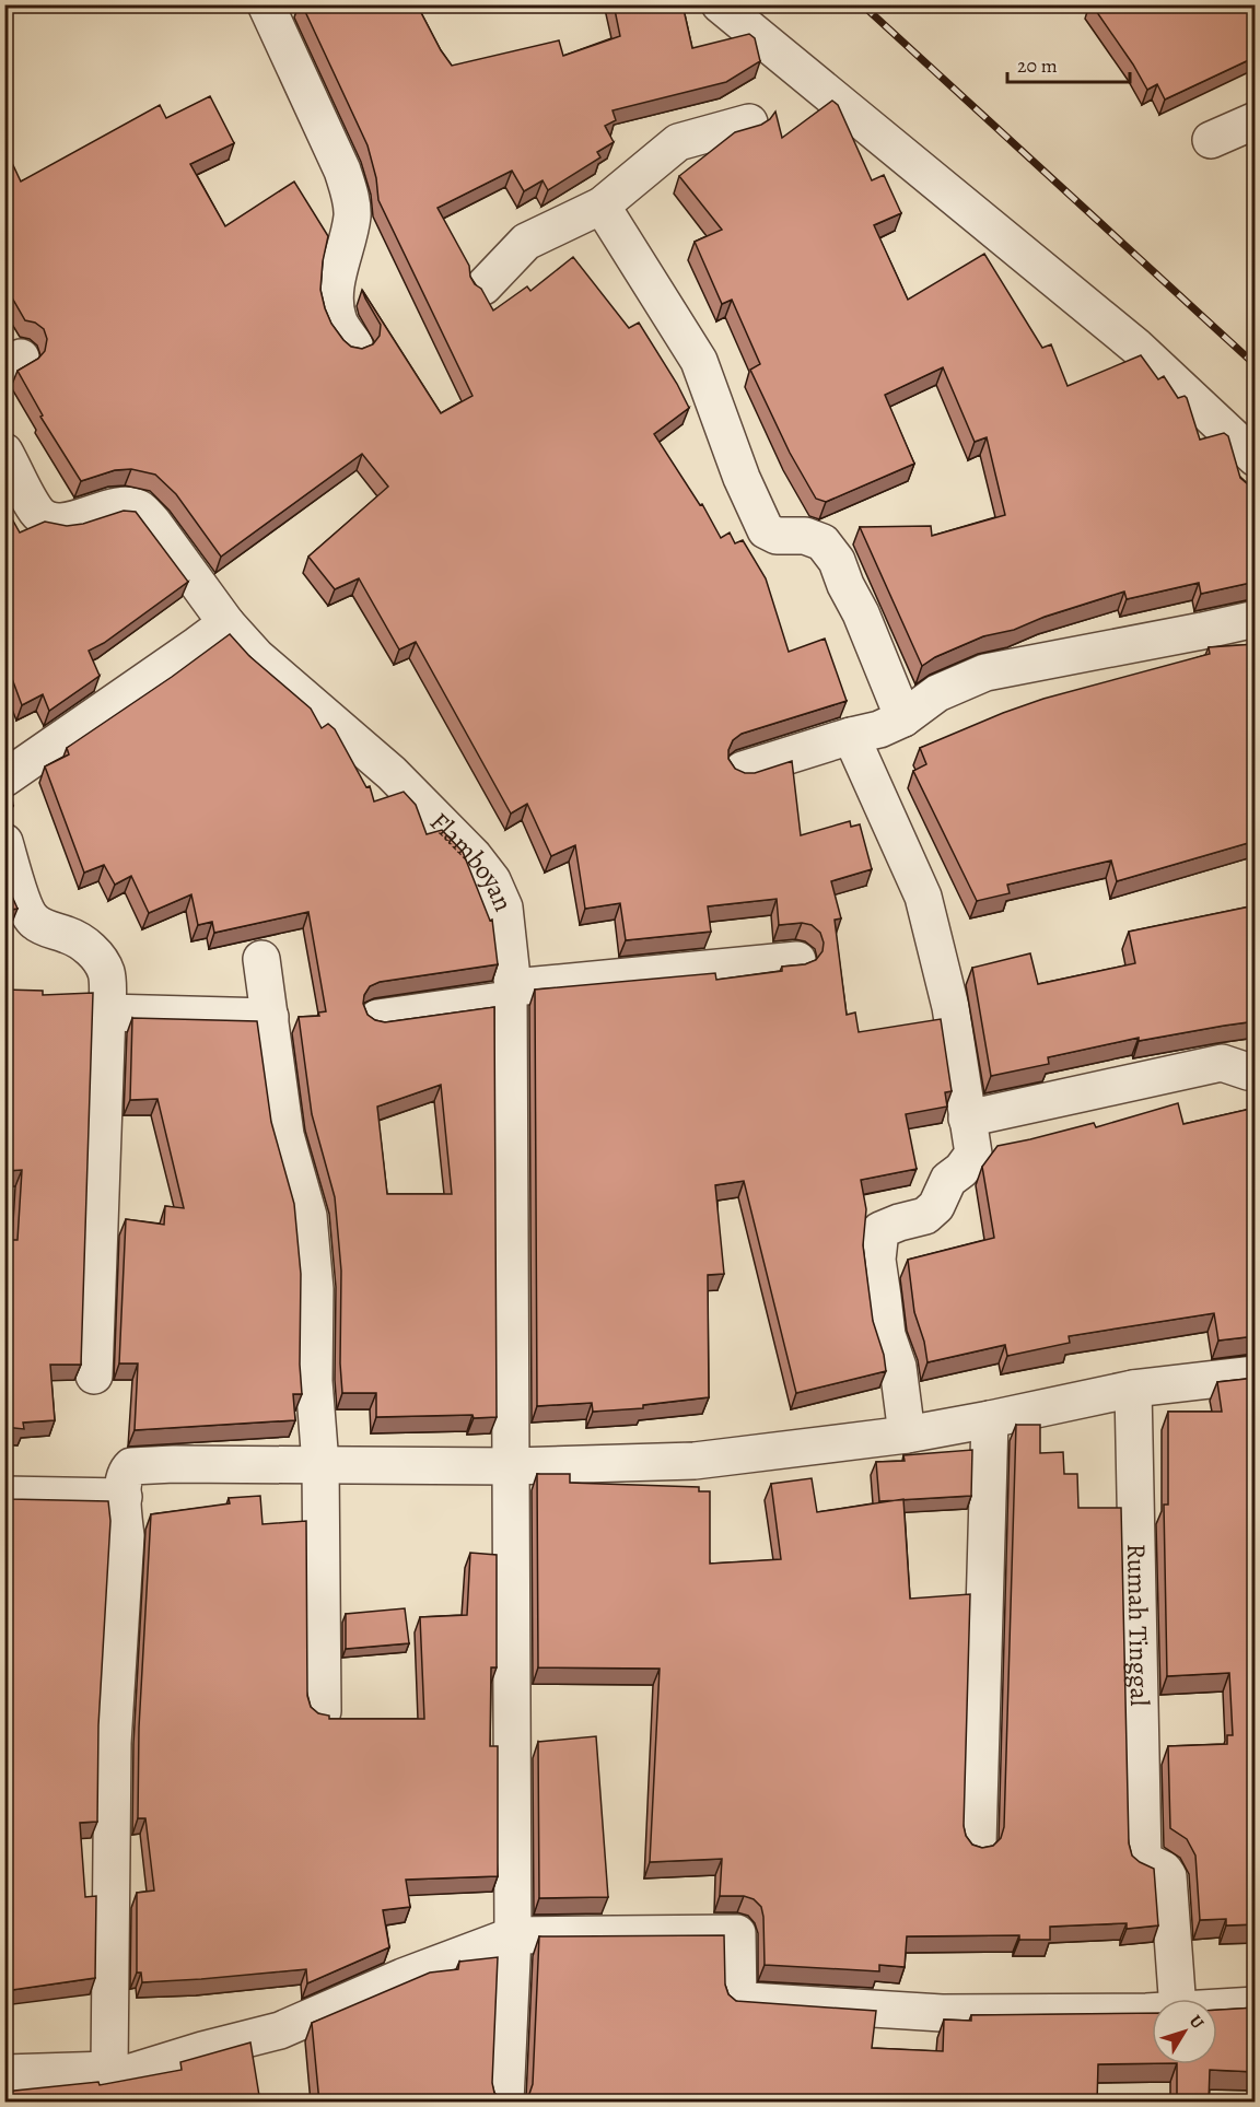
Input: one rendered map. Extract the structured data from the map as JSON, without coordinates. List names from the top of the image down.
{
  "streets": {
    "street": ["Flamboyan", "Rumah Tinggal"]
  },
  "scale_bar": "20 m",
  "north": "top right"
}
